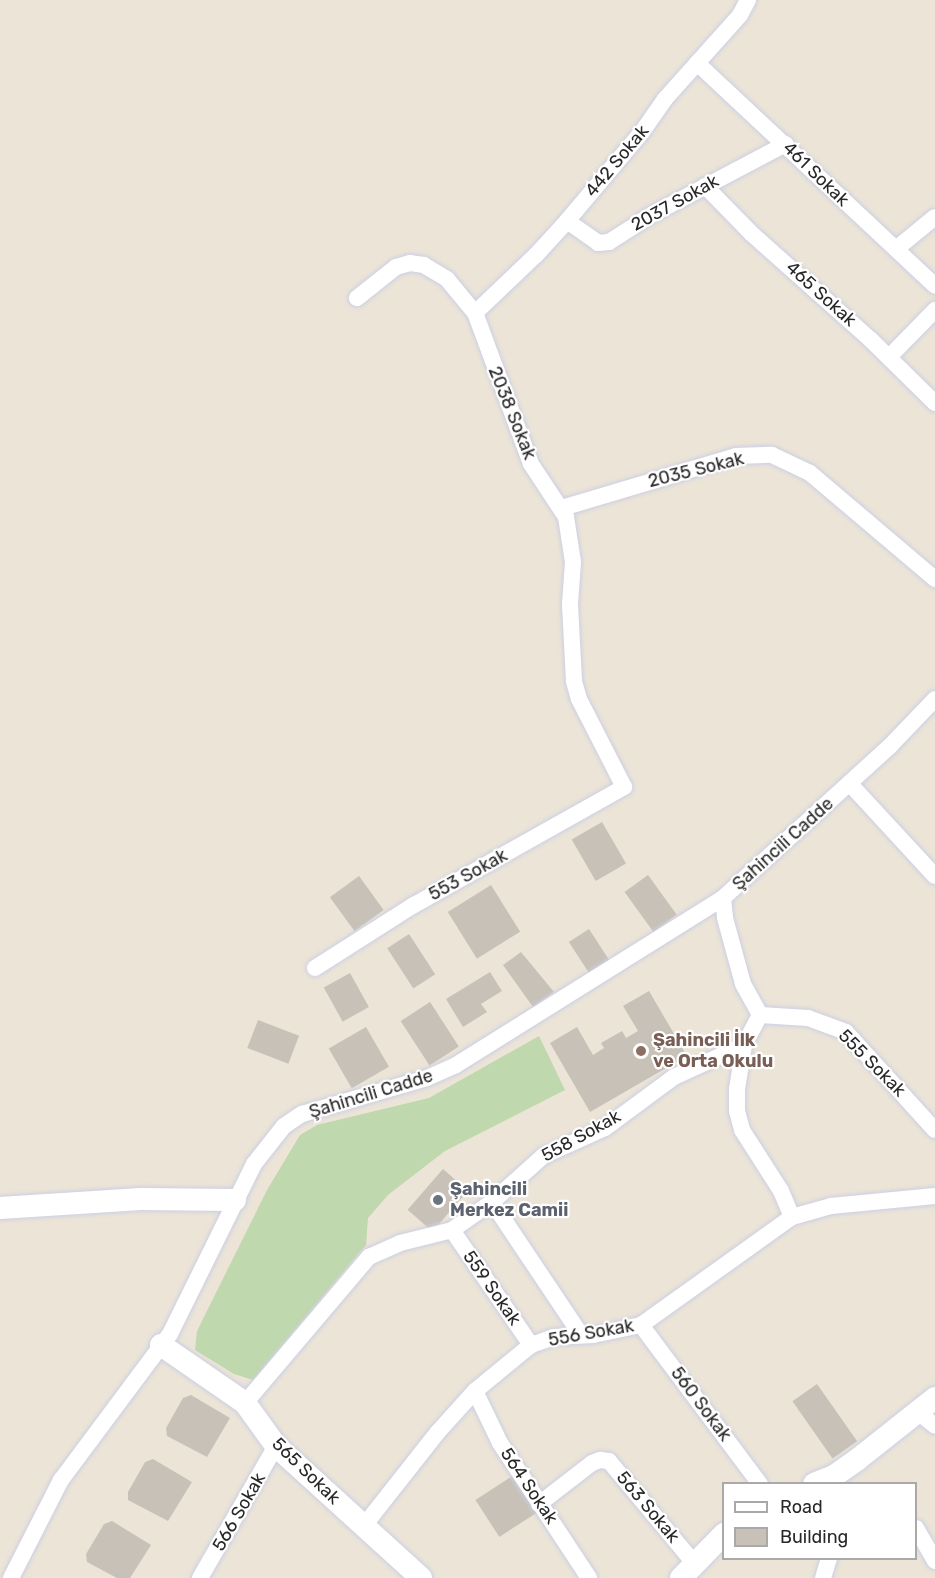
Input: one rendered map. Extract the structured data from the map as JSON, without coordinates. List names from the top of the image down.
{
  "streets": {
    "street": [
      "442 Sokak",
      "461 Sokak",
      "2037 Sokak",
      "465 Sokak",
      "2038 Sokak",
      "2035 Sokak",
      "Şahincili Cadde",
      "553 Sokak",
      "555 Sokak",
      "558 Sokak",
      "559 Sokak",
      "556 Sokak",
      "560 Sokak",
      "565 Sokak",
      "564 Sokak",
      "563 Sokak",
      "566 Sokak"
    ]
  },
  "crossings": [
    ["442 Sokak", "461 Sokak"],
    ["442 Sokak", "2037 Sokak"],
    ["442 Sokak", "2038 Sokak"],
    ["461 Sokak", "2037 Sokak"],
    ["2037 Sokak", "465 Sokak"],
    ["2038 Sokak", "2035 Sokak"],
    ["2038 Sokak", "553 Sokak"],
    ["Şahincili Cadde", "565 Sokak"],
    ["558 Sokak", "559 Sokak"],
    ["558 Sokak", "565 Sokak"],
    ["559 Sokak", "556 Sokak"],
    ["556 Sokak", "560 Sokak"],
    ["556 Sokak", "565 Sokak"],
    ["556 Sokak", "564 Sokak"],
    ["565 Sokak", "566 Sokak"],
    ["564 Sokak", "563 Sokak"]
  ],
  "places": ["Şahincili İlk ve Orta Okulu", "Şahincili Merkez Camii"],
  "legend": ["Road", "Building"]
}
